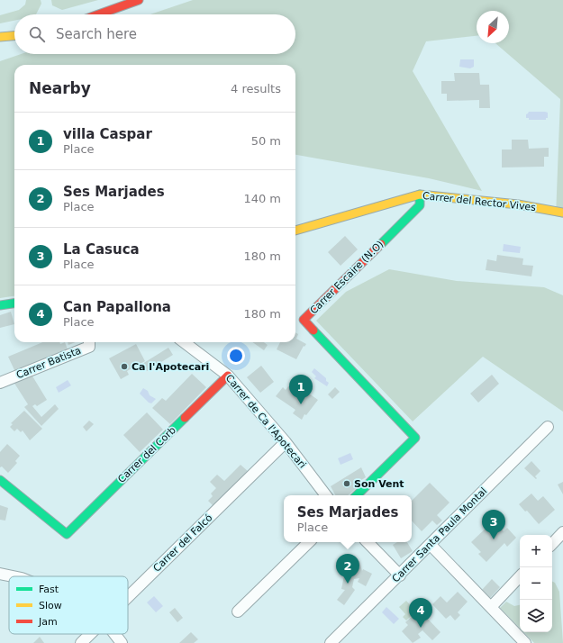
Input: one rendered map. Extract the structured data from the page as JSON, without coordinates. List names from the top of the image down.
{
  "streets": {
    "street": [
      "Carrer del Rector Vives",
      "Carrer Escaire (N.O)",
      "Carrer Batista",
      "Carrer de Ca l'Apotecari",
      "Carrer del Corb",
      "Carrer Santa Paula Montal",
      "Carrer del Falcó"
    ]
  },
  "crossings": [
    ["Carrer del Rector Vives", "Carrer Escaire (N.O)"],
    ["Carrer de Ca l'Apotecari", "Carrer del Corb"],
    ["Carrer de Ca l'Apotecari", "Carrer del Falcó"]
  ],
  "places": ["Ca l'Apotecari", "Son Vent"],
  "legend": ["Fast", "Slow", "Jam"],
  "north": "bottom left",
  "page": {
    "search": "Search here",
    "heading": ["Nearby", "4 results"],
    "list": [
      {
        "mark": "1",
        "name": "villa Caspar",
        "note": "Place",
        "value": "50 m"
      },
      {
        "mark": "2",
        "name": "Ses Marjades",
        "note": "Place",
        "value": "140 m"
      },
      {
        "mark": "3",
        "name": "La Casuca",
        "note": "Place",
        "value": "180 m"
      },
      {
        "mark": "4",
        "name": "Can Papallona",
        "note": "Place",
        "value": "180 m"
      }
    ],
    "pins": [
      "1",
      "3",
      "2",
      "4"
    ],
    "popup": ["Ses Marjades", "Place"],
    "map_buttons": ["+", "−"]
  }
}
